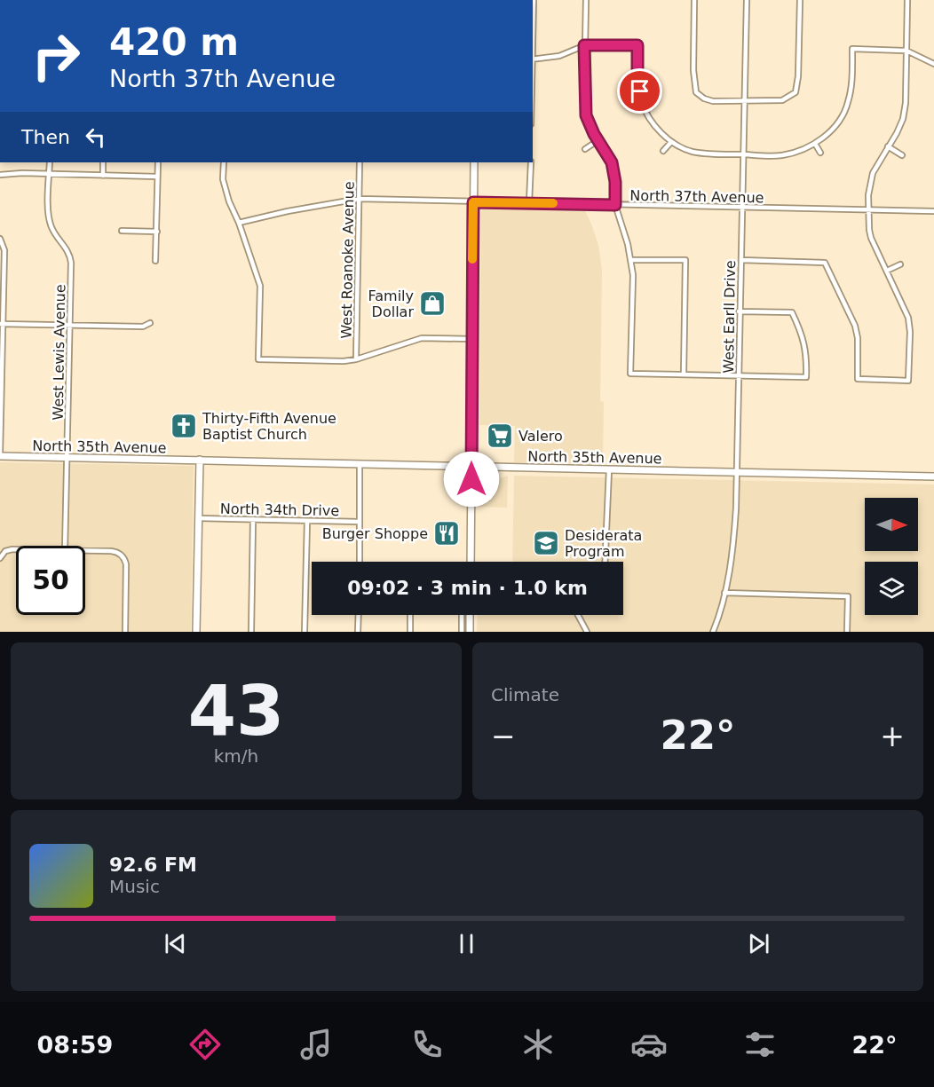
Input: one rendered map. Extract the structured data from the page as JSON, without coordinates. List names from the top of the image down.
{
  "streets": {
    "main road": ["North 35th Avenue"],
    "street": [
      "North 37th Avenue",
      "West Roanoke Avenue",
      "West Earll Drive",
      "West Lewis Avenue",
      "North 34th Drive"
    ]
  },
  "crossings": [
    ["North 37th Avenue", "West Roanoke Avenue"],
    ["North 37th Avenue", "West Earll Drive"],
    ["West Earll Drive", "North 35th Avenue"],
    ["West Lewis Avenue", "North 35th Avenue"]
  ],
  "places": {
    "shop": ["Family Dollar"],
    "church": ["Thirty-Fifth Avenue Baptist Church"],
    "supermarket": ["Valero"],
    "restaurant": ["Burger Shoppe"],
    "school or university": ["Desiderata Program"]
  },
  "north": "right",
  "page": {
    "turn": ["420 m", "North 37th Avenue"],
    "then": "Then",
    "limit": "50",
    "trip": "09:02 · 3 min · 1.0 km",
    "tile": [
      ["43", "km/h"],
      "Climate"
    ],
    "heat": ["−", "22°", "+"],
    "song": ["92.6 FM", "Music"],
    "tabs": ["08:59", "22°"]
  }
}
